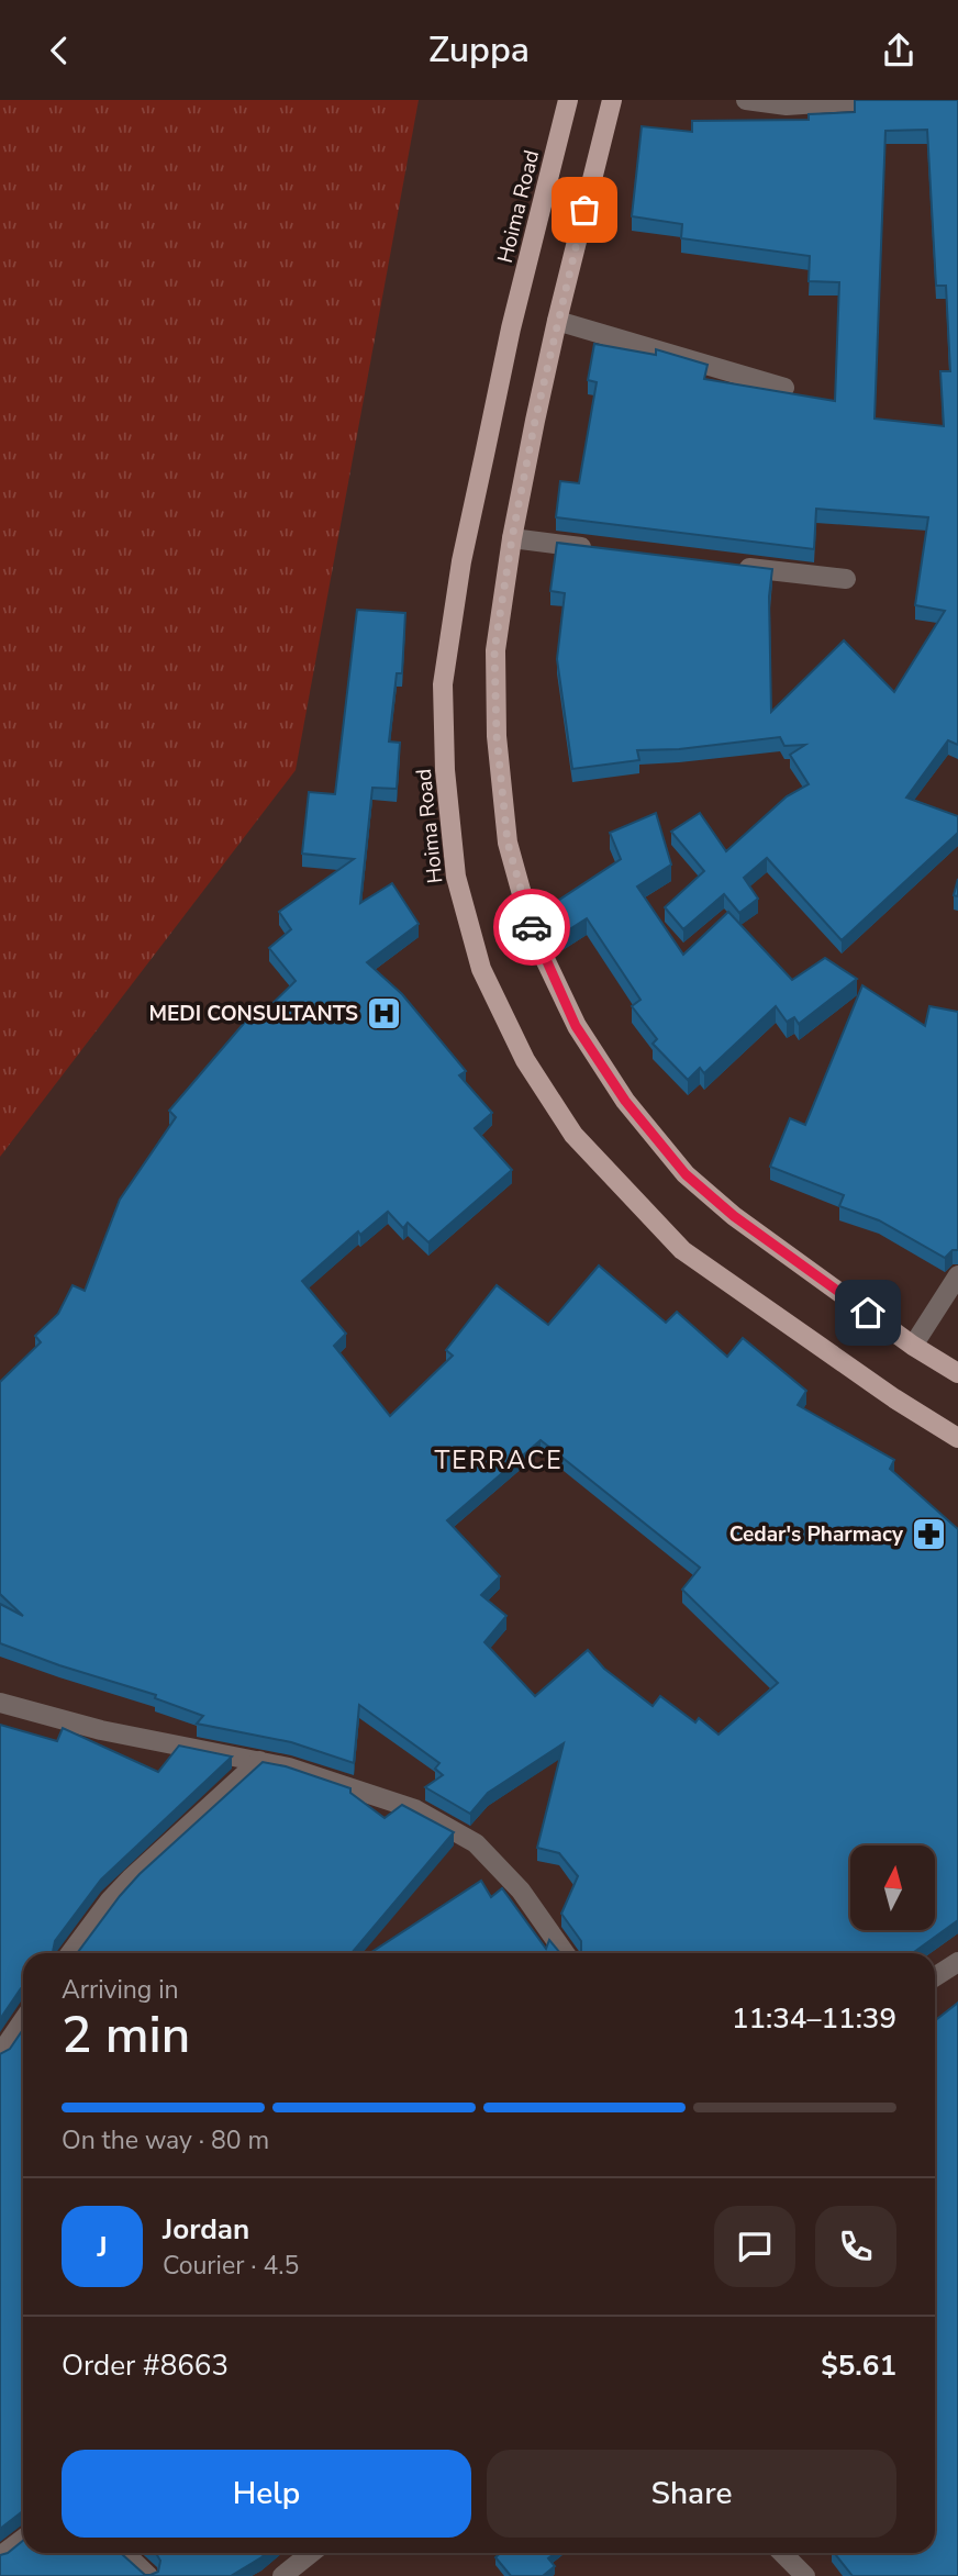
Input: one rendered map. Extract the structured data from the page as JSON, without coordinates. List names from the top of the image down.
{
  "streets": {
    "main road": ["Hoima Road"]
  },
  "districts": ["TERRACE"],
  "places": {
    "hospital": ["MEDI CONSULTANTS"],
    "pharmacy": ["Cedar's Pharmacy"]
  },
  "north": "top",
  "page": {
    "header": "Zuppa",
    "heading": ["2 min", "Arriving in", "11:34–11:39"],
    "panel": [
      "Jordan",
      "Courier · 4.5",
      "Order #8663",
      "$5.61"
    ],
    "bar": "On the way · 80 m",
    "round": "J",
    "buttons": ["Help", "Share"]
  }
}
